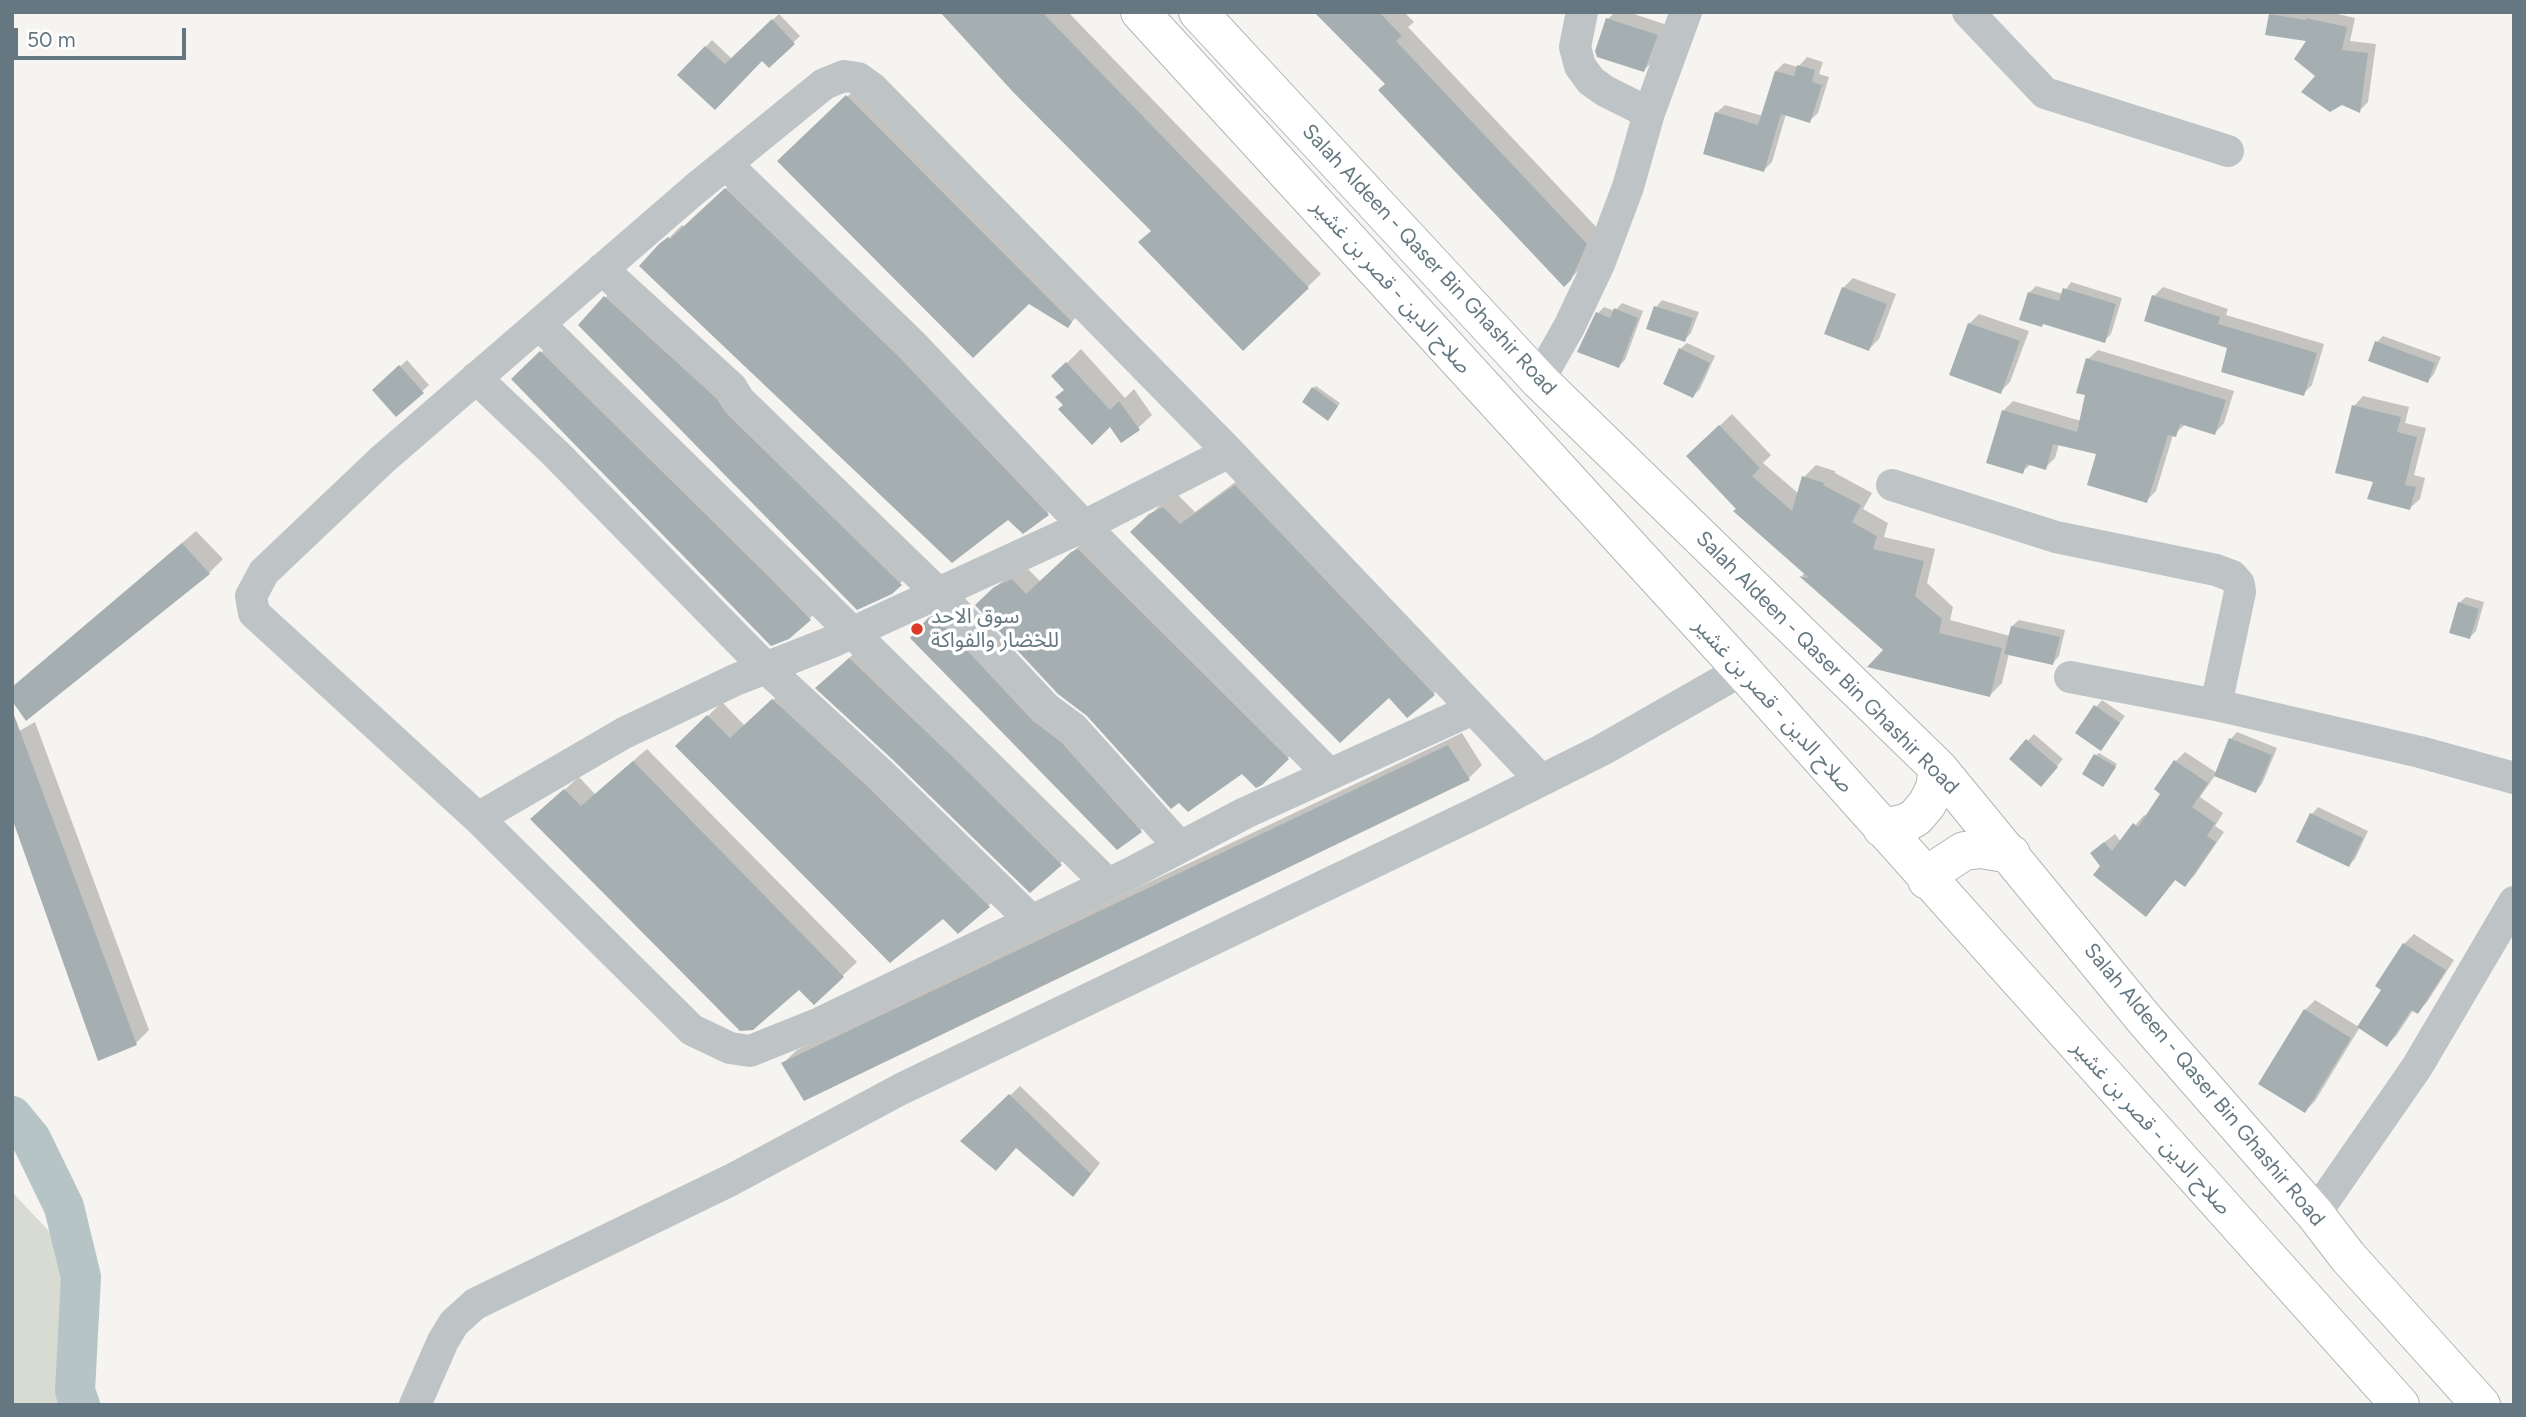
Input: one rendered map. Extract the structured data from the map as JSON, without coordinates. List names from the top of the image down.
{
  "streets": {
    "highway": ["Salah Aldeen - Qaser Bin Ghashir Road", "صلاح الدين - قصر بن غشير"]
  },
  "places": ["سوق الاحد للخضار والفواكة"],
  "scale_bar": "50 m"
}
